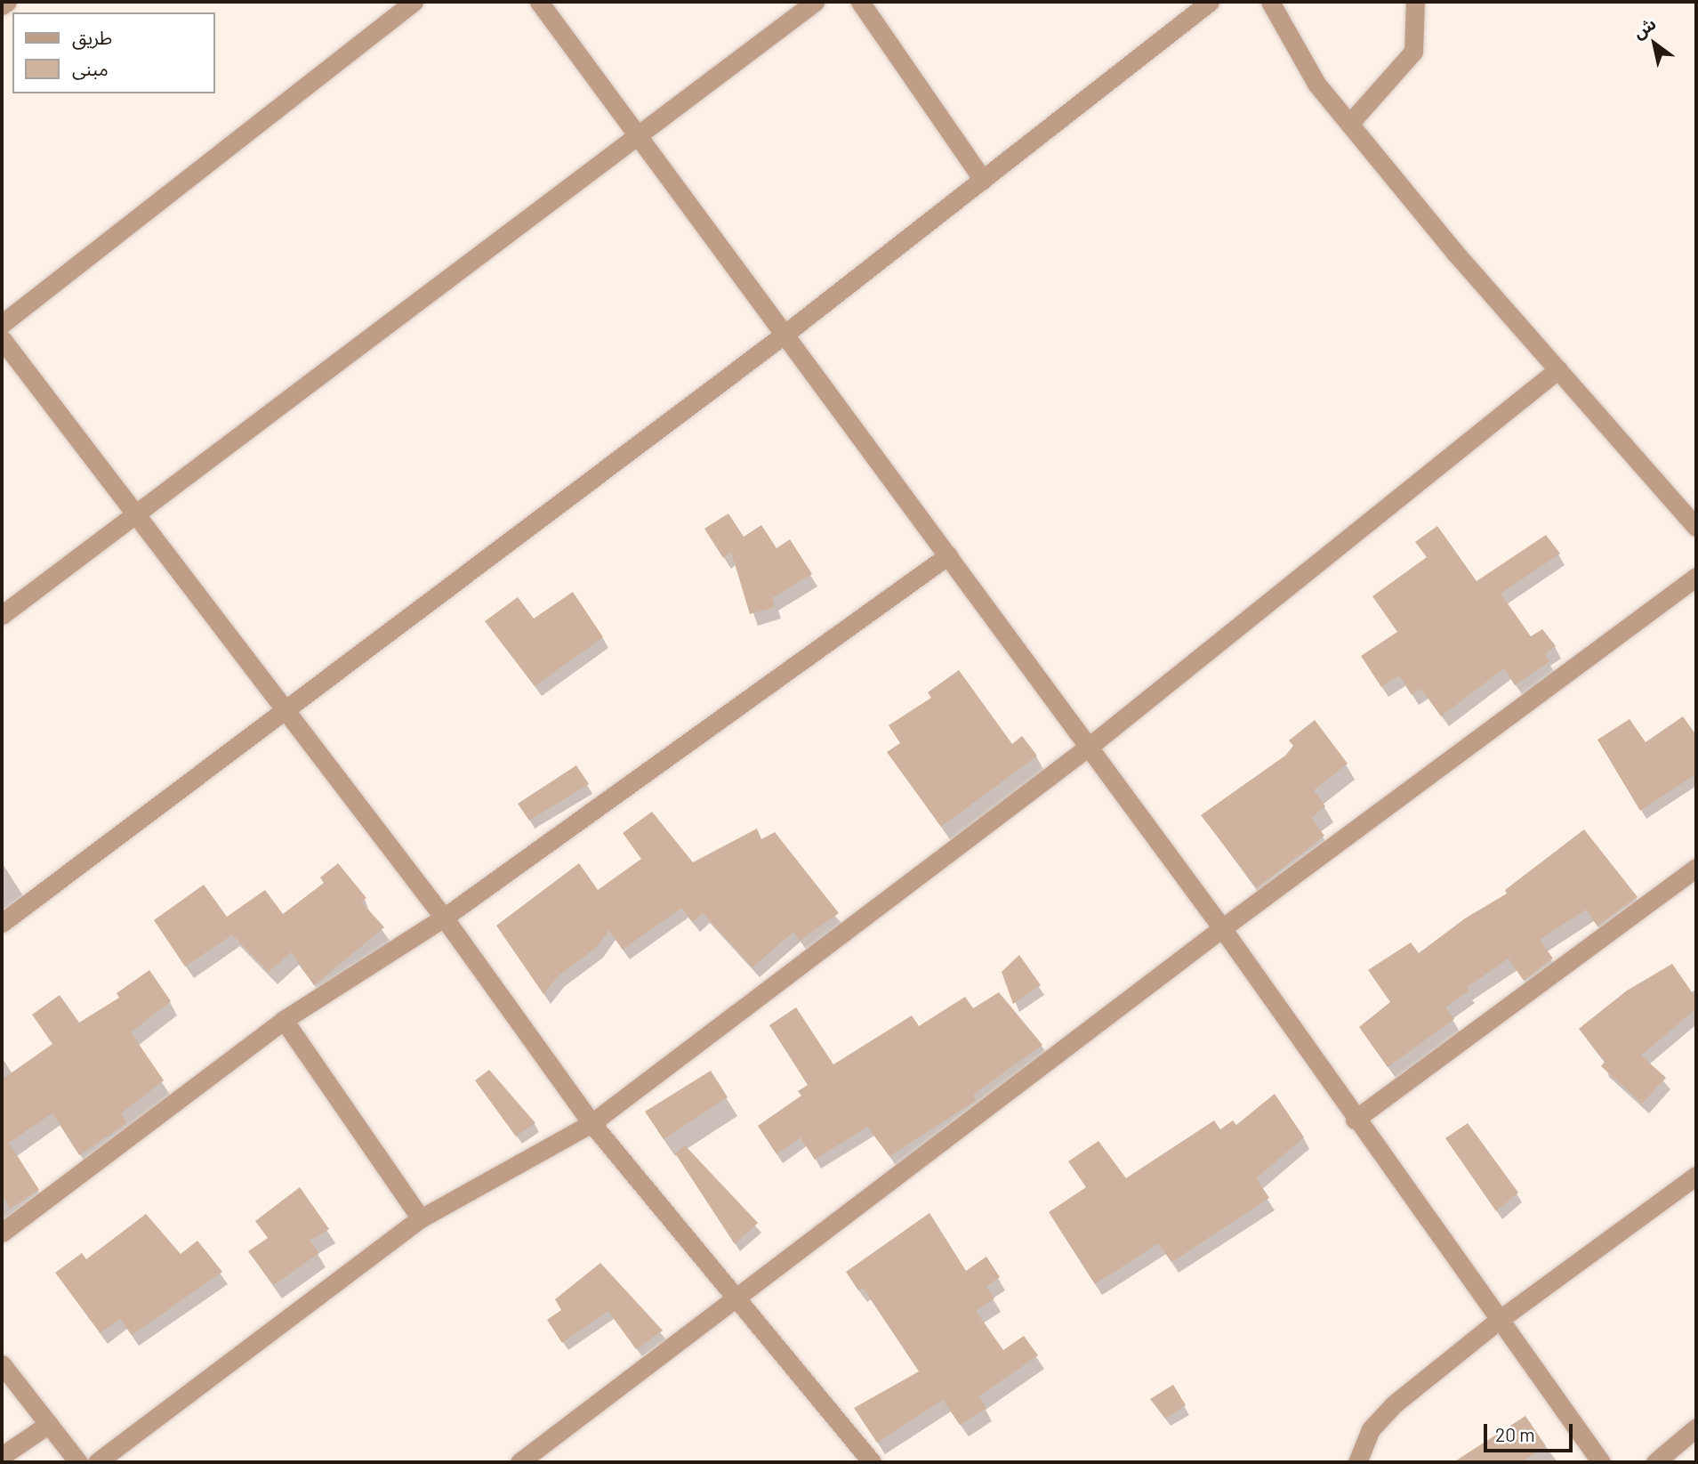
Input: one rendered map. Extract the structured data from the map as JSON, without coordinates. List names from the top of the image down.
{
  "legend": ["طريق", "مبنى"],
  "scale_bar": "20 m",
  "north": "top left"
}
